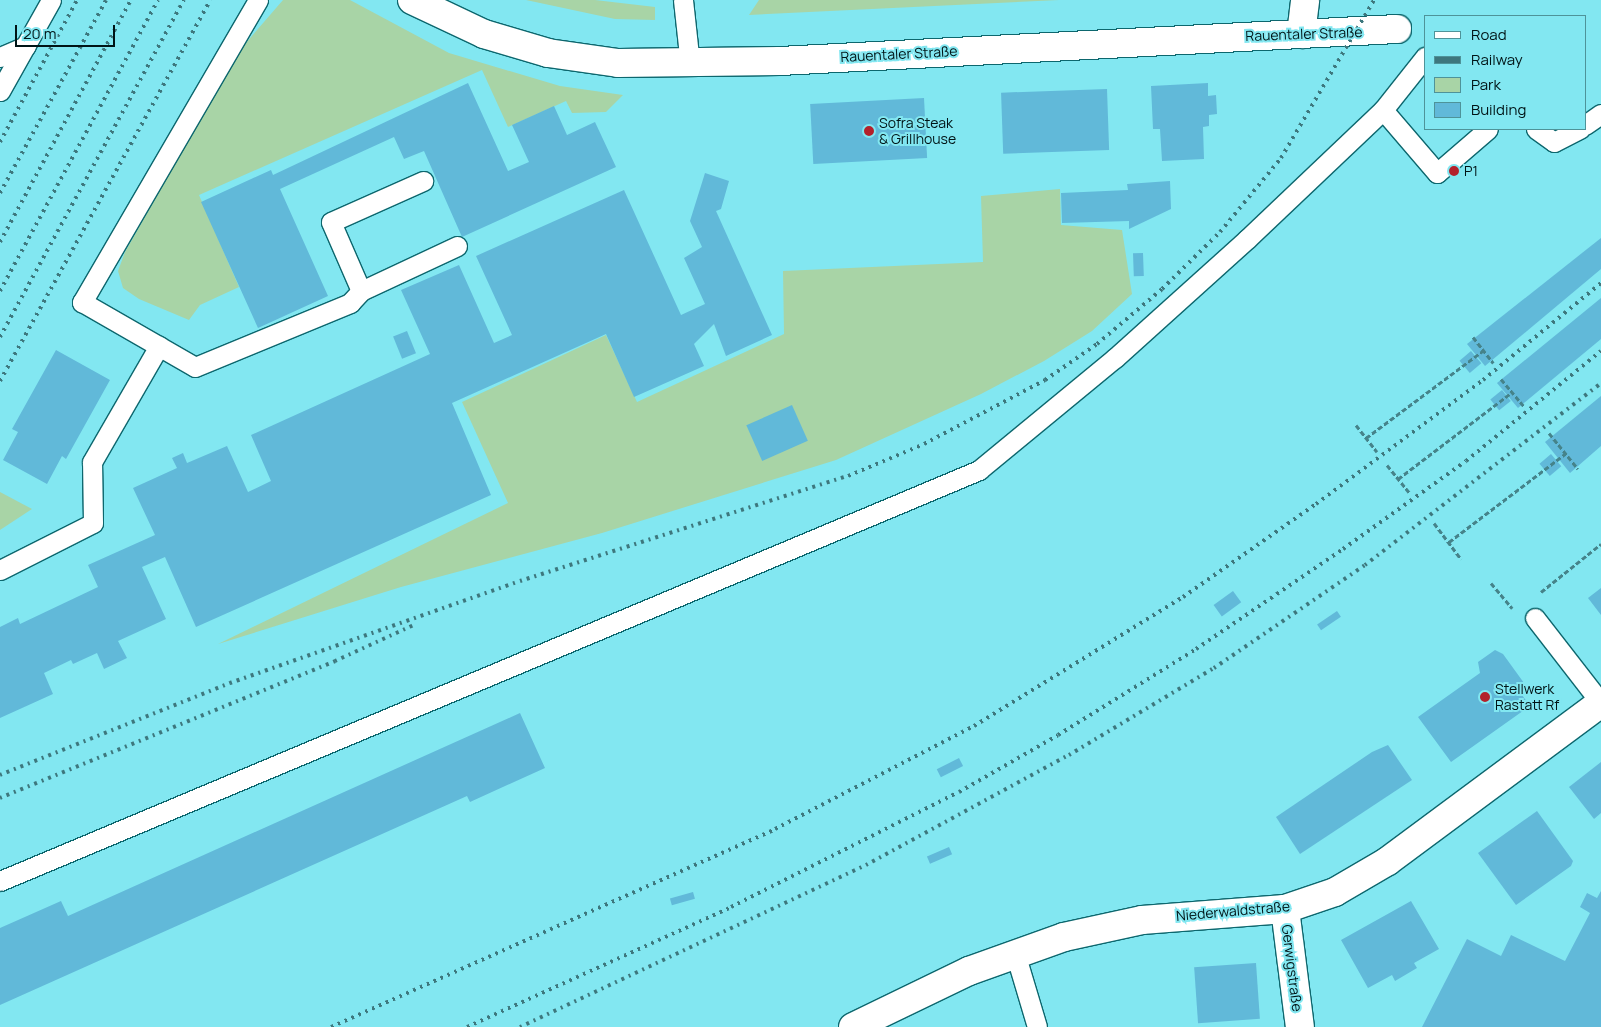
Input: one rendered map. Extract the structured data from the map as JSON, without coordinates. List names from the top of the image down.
{
  "streets": {
    "street": ["Rauentaler Straße", "Niederwaldstraße", "Gerwigstraße"]
  },
  "crossings": [
    ["Niederwaldstraße", "Gerwigstraße"]
  ],
  "places": ["Sofra Steak & Grillhouse", "P1", "Stellwerk Rastatt Rf"],
  "legend": [
    "Road",
    "Railway",
    "Park",
    "Building"
  ],
  "scale_bar": "20 m"
}
